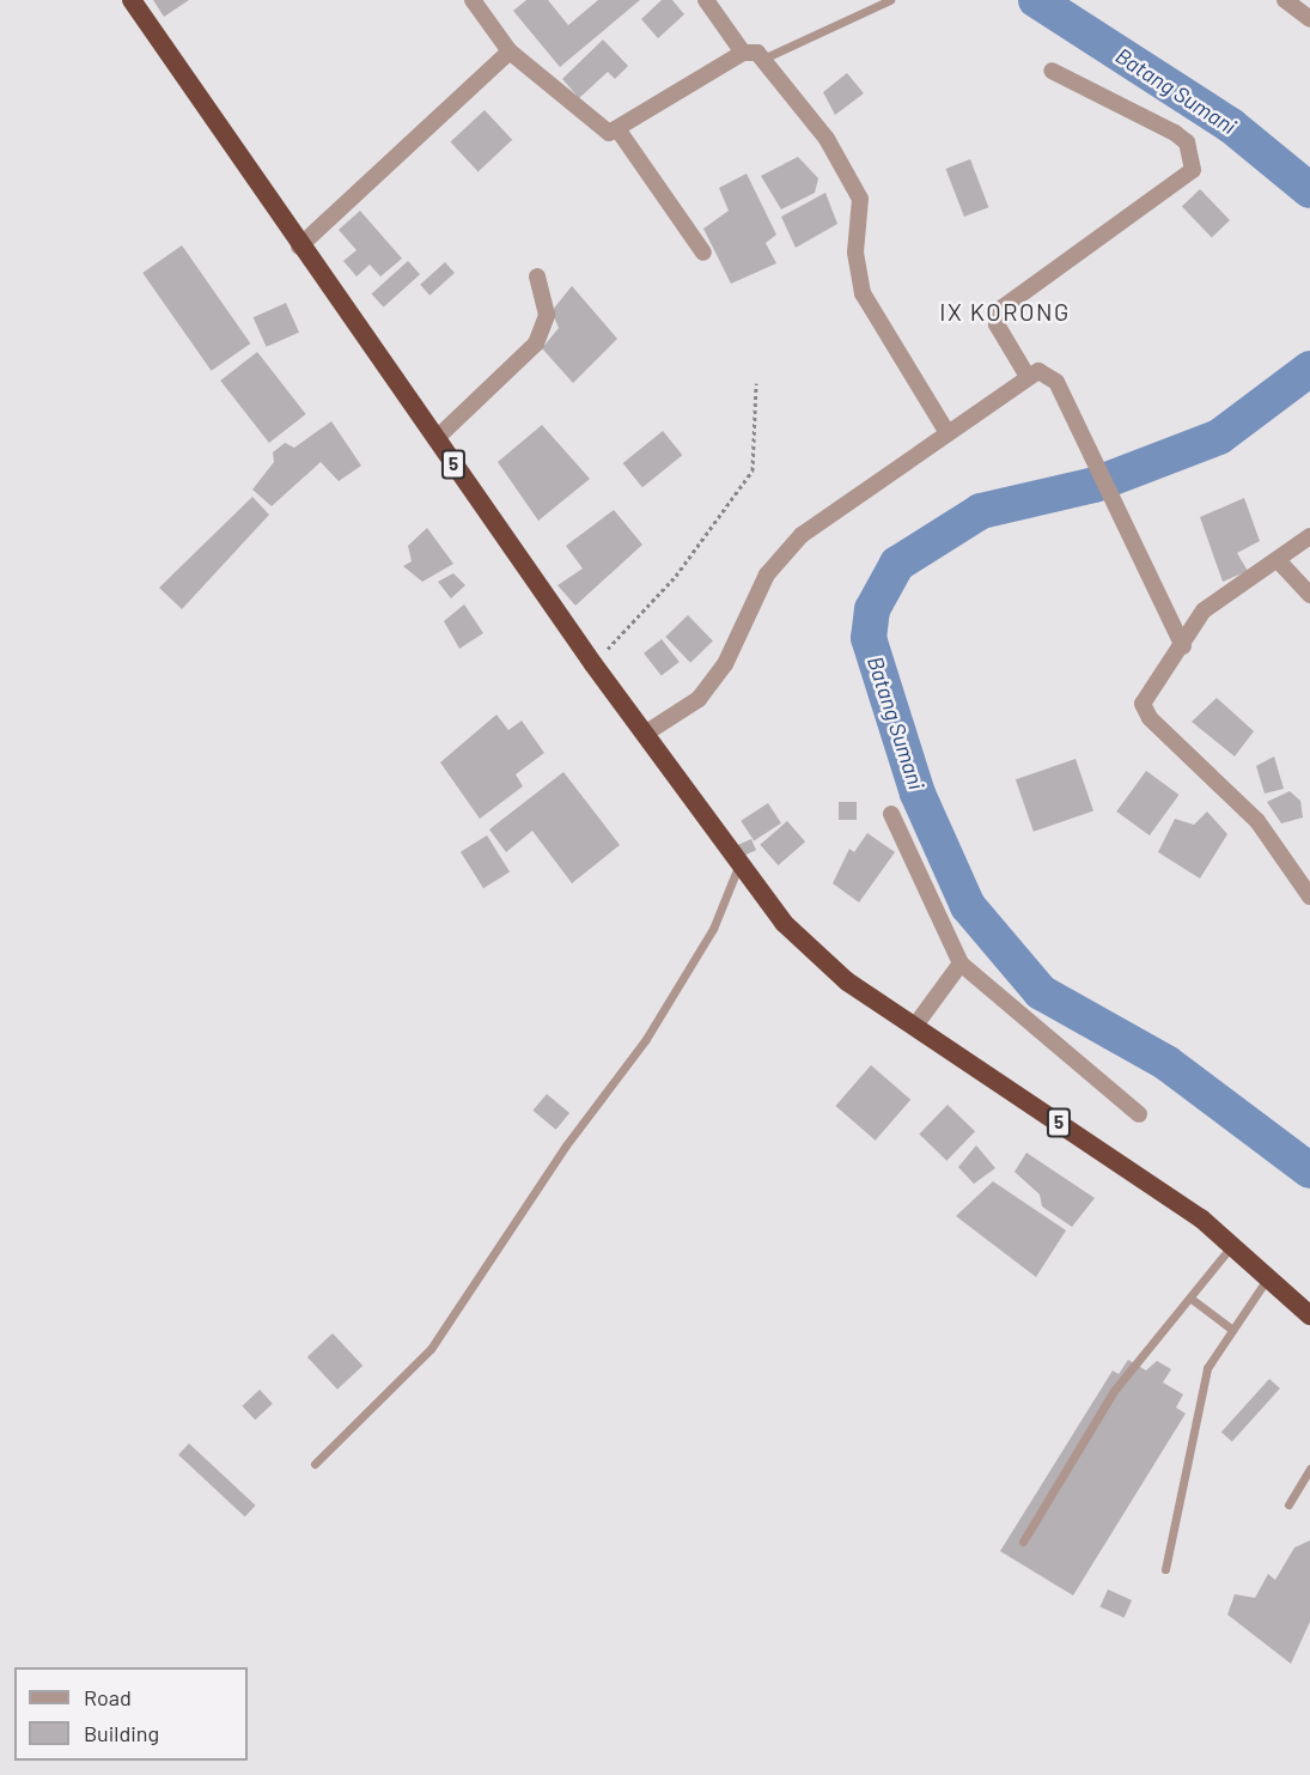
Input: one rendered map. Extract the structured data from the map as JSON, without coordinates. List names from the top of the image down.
{
  "streets": {
    "highway": ["5"]
  },
  "districts": ["IX KORONG"],
  "water": ["Batang Sumani"],
  "legend": ["Road", "Building"]
}
